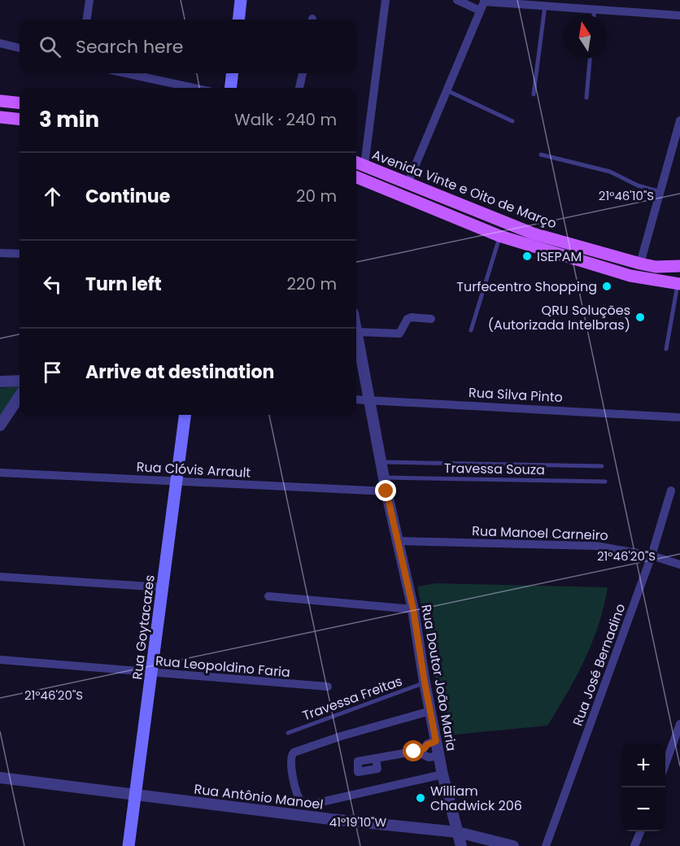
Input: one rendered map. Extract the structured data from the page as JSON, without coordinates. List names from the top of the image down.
{
  "streets": {
    "main road": ["Avenida Vinte e Oito de Março", "Rua Goytacazes"],
    "street": [
      "Rua Silva Pinto",
      "Rua Clóvis Arrault",
      "Rua Manoel Carneiro",
      "Rua José Bernadino",
      "Rua Leopoldino Faria",
      "Rua Doutor João Maria",
      "Rua Antônio Manoel"
    ],
    "lane": ["Travessa Souza", "Travessa Freitas"]
  },
  "crossings": [
    ["Rua Silva Pinto", "Rua Doutor João Maria"],
    ["Travessa Souza", "Rua Doutor João Maria"],
    ["Rua Clóvis Arrault", "Rua Goytacazes"],
    ["Rua Clóvis Arrault", "Rua Doutor João Maria"],
    ["Rua Manoel Carneiro", "Rua José Bernadino"],
    ["Rua Manoel Carneiro", "Rua Doutor João Maria"],
    ["Rua Goytacazes", "Rua Leopoldino Faria"],
    ["Rua Goytacazes", "Rua Antônio Manoel"],
    ["Rua Doutor João Maria", "Travessa Freitas"],
    ["Rua Doutor João Maria", "Rua Antônio Manoel"]
  ],
  "places": [
    "ISEPAM",
    "Turfecentro Shopping",
    "QRU Soluções (Autorizada Intelbras)",
    "William Chadwick 206"
  ],
  "north": "top",
  "page": {
    "search": "Search here",
    "heading": ["3 min", "Walk · 240 m"],
    "list": [
      ["Continue", "20 m"],
      ["Turn left", "220 m"],
      "Arrive at destination"
    ],
    "map_buttons": ["+", "−"]
  },
  "coordinates": ["21°46'10\"S", "21°46'20\"S", "41°19'10\"W"]
}
